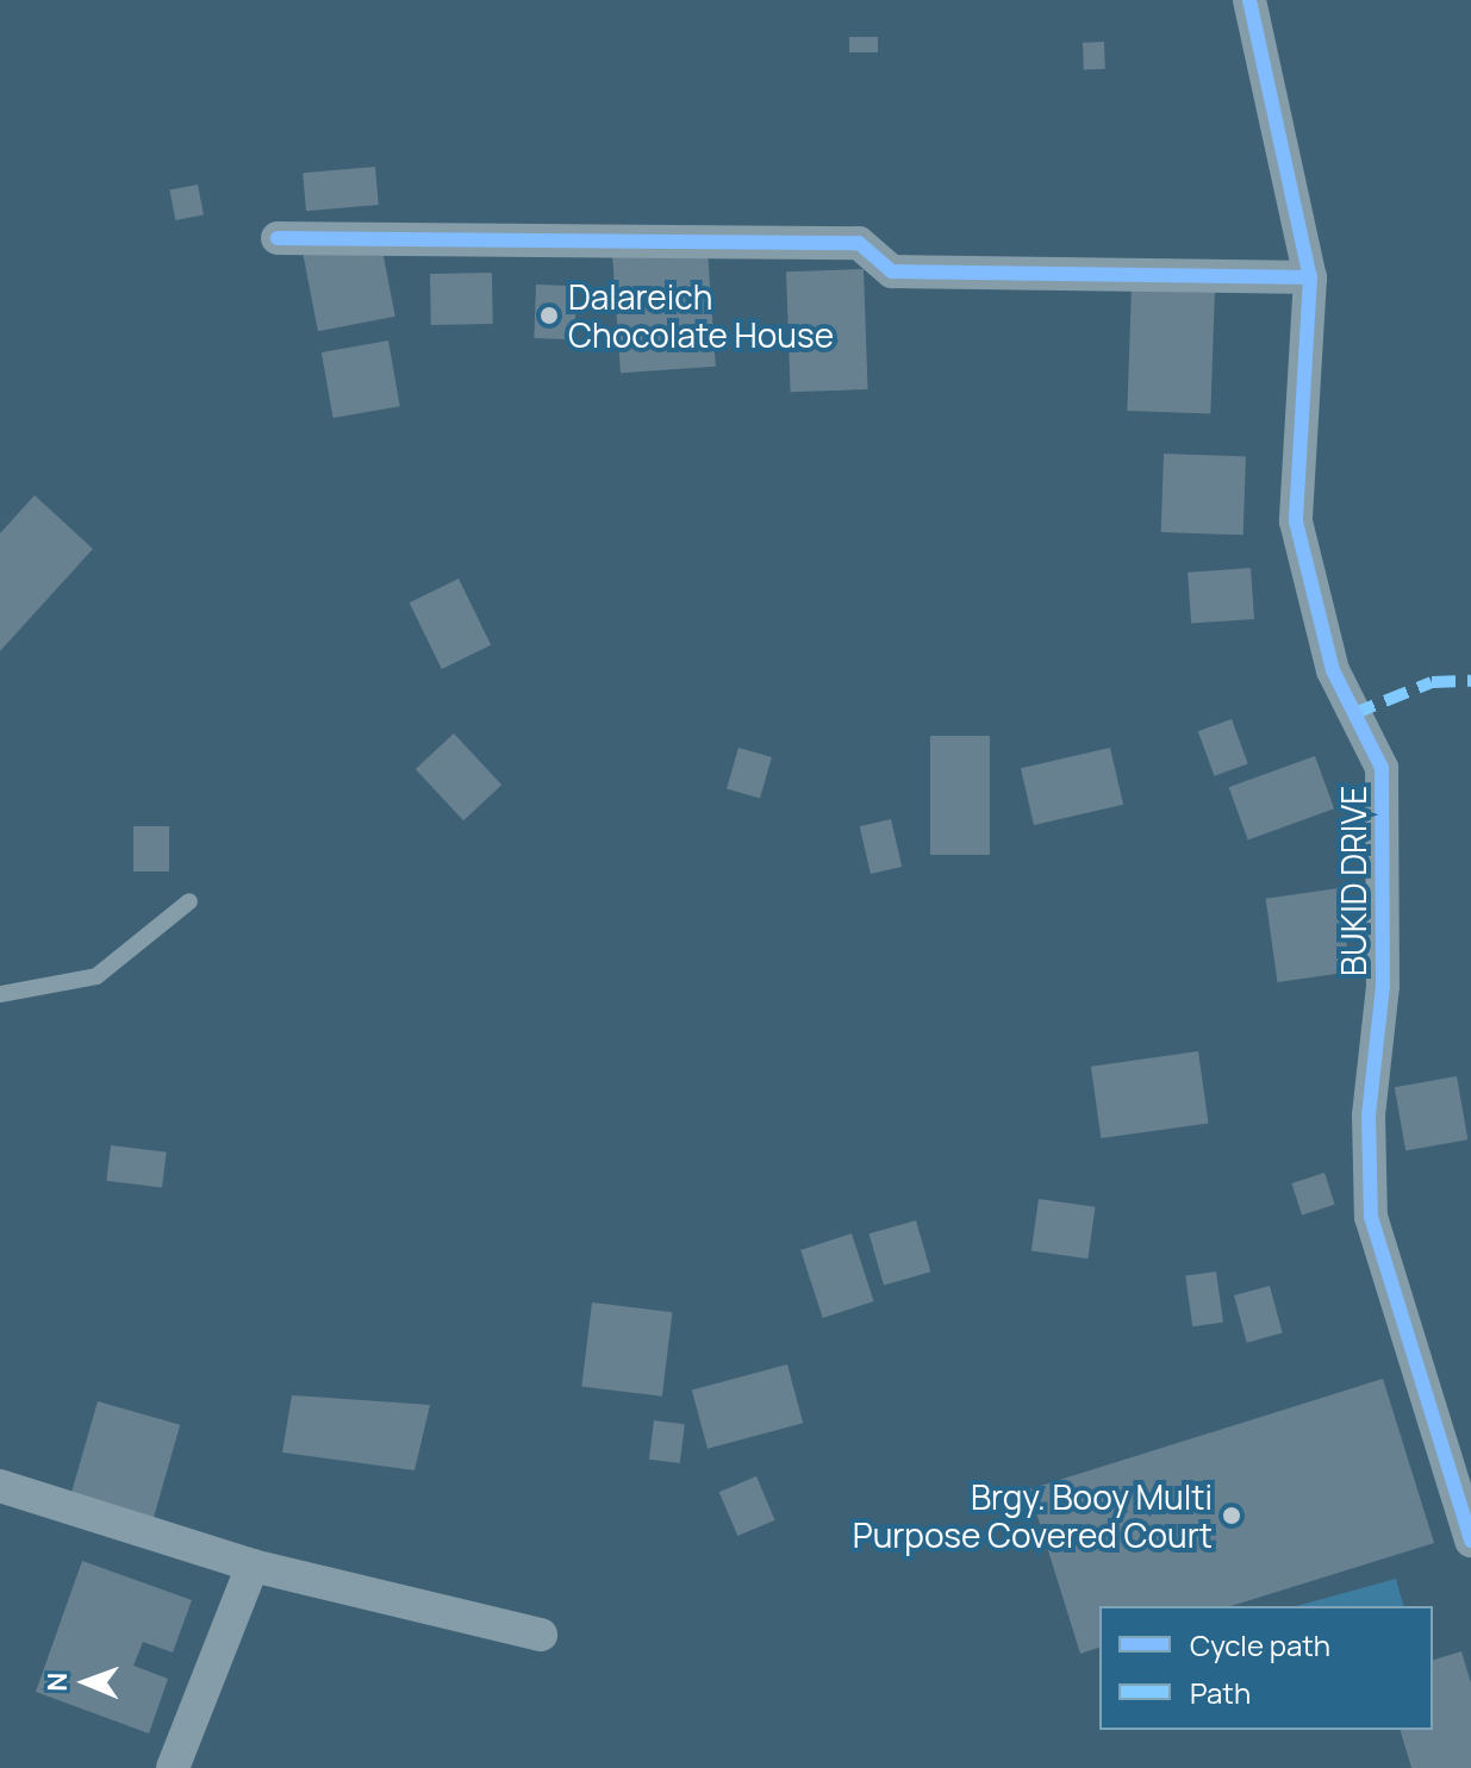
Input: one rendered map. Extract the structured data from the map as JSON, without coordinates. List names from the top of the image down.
{
  "streets": {
    "street": ["BUKID DRIVE"]
  },
  "places": ["Dalareich Chocolate House", "Brgy. Booy Multi Purpose Covered Court"],
  "legend": ["Cycle path", "Path"],
  "north": "left"
}
